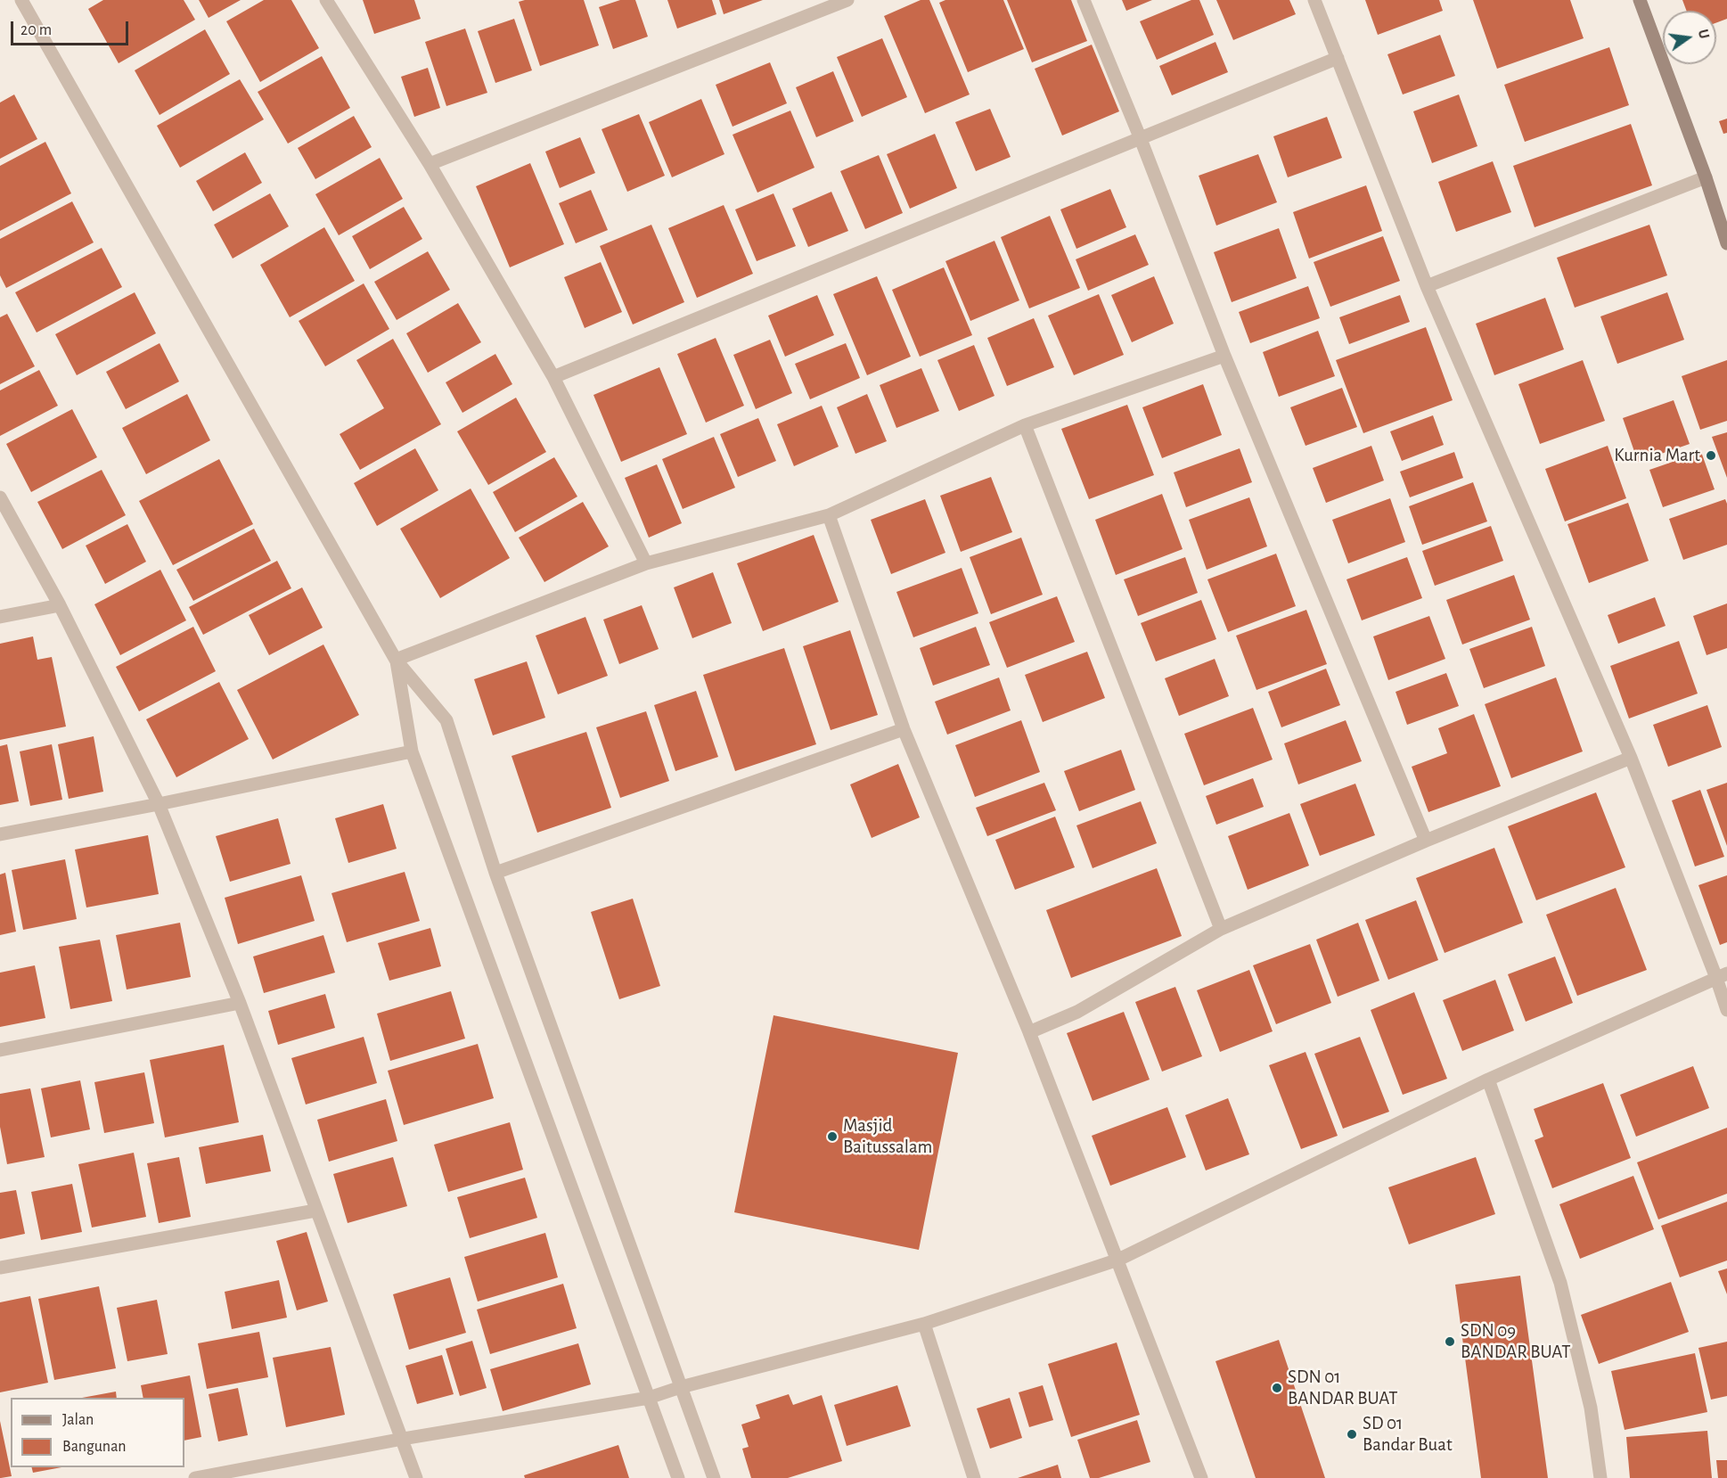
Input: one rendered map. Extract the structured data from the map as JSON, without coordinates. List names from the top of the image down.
{
  "places": [
    "Kurnia Mart",
    "Masjid Baitussalam",
    "SDN 09 BANDAR BUAT",
    "SDN 01 BANDAR BUAT",
    "SD 01 Bandar Buat"
  ],
  "legend": ["Jalan", "Bangunan"],
  "scale_bar": "20 m",
  "north": "right"
}
